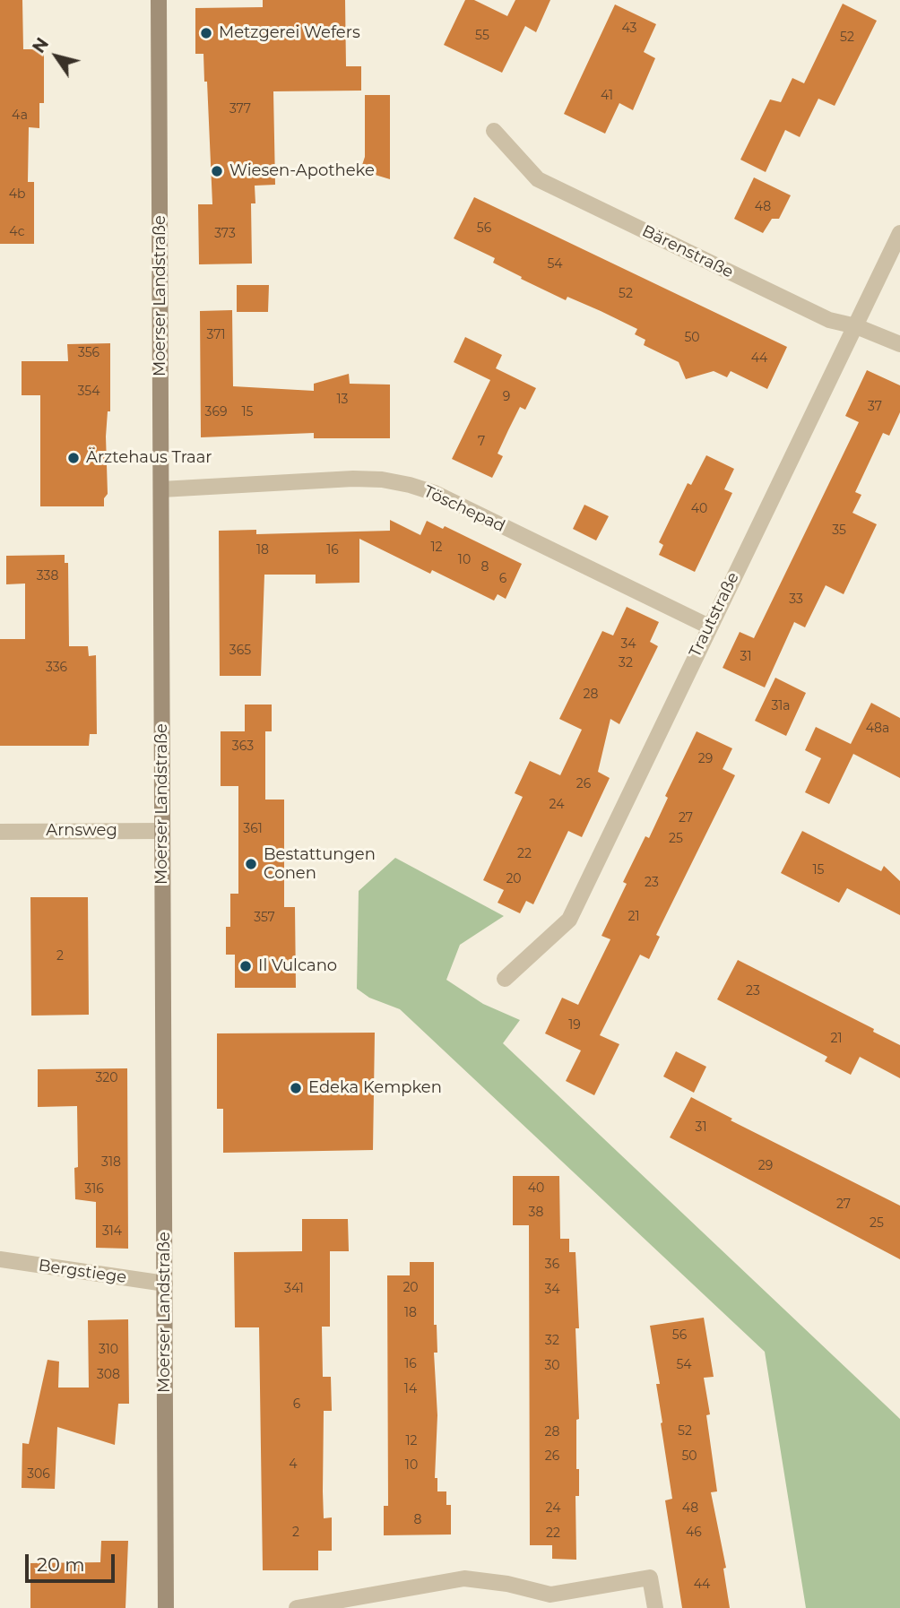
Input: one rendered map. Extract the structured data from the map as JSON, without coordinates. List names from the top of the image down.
{
  "streets": {
    "main road": ["Moerser Landstraße"],
    "street": [
      "Bärenstraße",
      "Töschepad",
      "Trautstraße",
      "Arnsweg",
      "Bergstiege"
    ]
  },
  "crossings": [
    ["Bärenstraße", "Trautstraße"],
    ["Moerser Landstraße", "Töschepad"],
    ["Moerser Landstraße", "Arnsweg"],
    ["Moerser Landstraße", "Bergstiege"],
    ["Töschepad", "Trautstraße"]
  ],
  "places": [
    "Metzgerei Wefers",
    "Wiesen-Apotheke",
    "Ärztehaus Traar",
    "Bestattungen Conen",
    "Il Vulcano",
    "Edeka Kempken"
  ],
  "house_numbers": [
    "43",
    "55",
    "52",
    "41",
    "377",
    "4a",
    "4b",
    "48",
    "56",
    "4c",
    "373",
    "54",
    "52",
    "371",
    "50",
    "356",
    "44",
    "354",
    "9",
    "13",
    "37",
    "369",
    "15",
    "7",
    "40",
    "35",
    "12",
    "18",
    "16",
    "10",
    "8",
    "338",
    "6",
    "33",
    "34",
    "365",
    "31",
    "32",
    "336",
    "28",
    "31a",
    "48a",
    "363",
    "29",
    "26",
    "24",
    "27",
    "361",
    "25",
    "22",
    "15",
    "20",
    "23",
    "21",
    "357",
    "2",
    "23",
    "19",
    "21",
    "320",
    "31",
    "318",
    "29",
    "40",
    "316",
    "27",
    "38",
    "25",
    "314",
    "36",
    "20",
    "341",
    "34",
    "18",
    "56",
    "32",
    "310",
    "16",
    "54",
    "30",
    "308",
    "14",
    "6",
    "52",
    "28",
    "12",
    "26",
    "50",
    "4",
    "10",
    "306",
    "24",
    "48",
    "8",
    "2",
    "46",
    "22",
    "44"
  ],
  "scale_bar": "20 m",
  "north": "top left"
}
